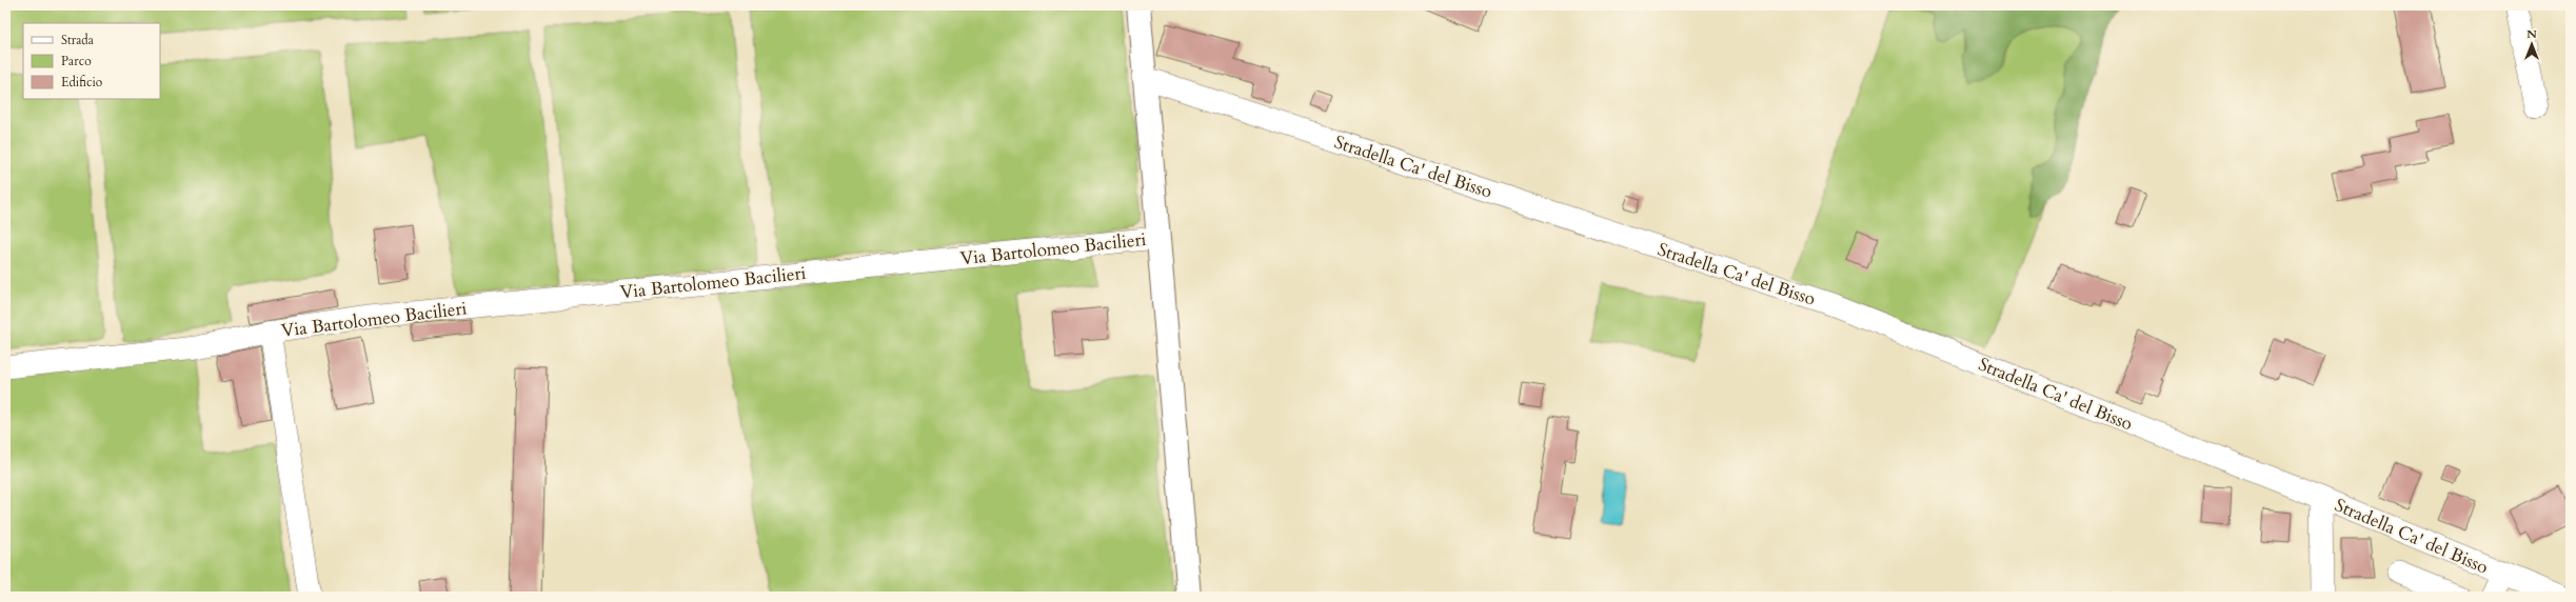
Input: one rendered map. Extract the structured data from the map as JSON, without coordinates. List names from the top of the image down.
{
  "streets": {
    "street": ["Stradella Ca' del Bisso", "Via Bartolomeo Bacilieri"]
  },
  "crossings": [
    ["Stradella Ca' del Bisso", "Via Bartolomeo Bacilieri"]
  ],
  "legend": ["Strada", "Parco", "Edificio"],
  "north": "top"
}
